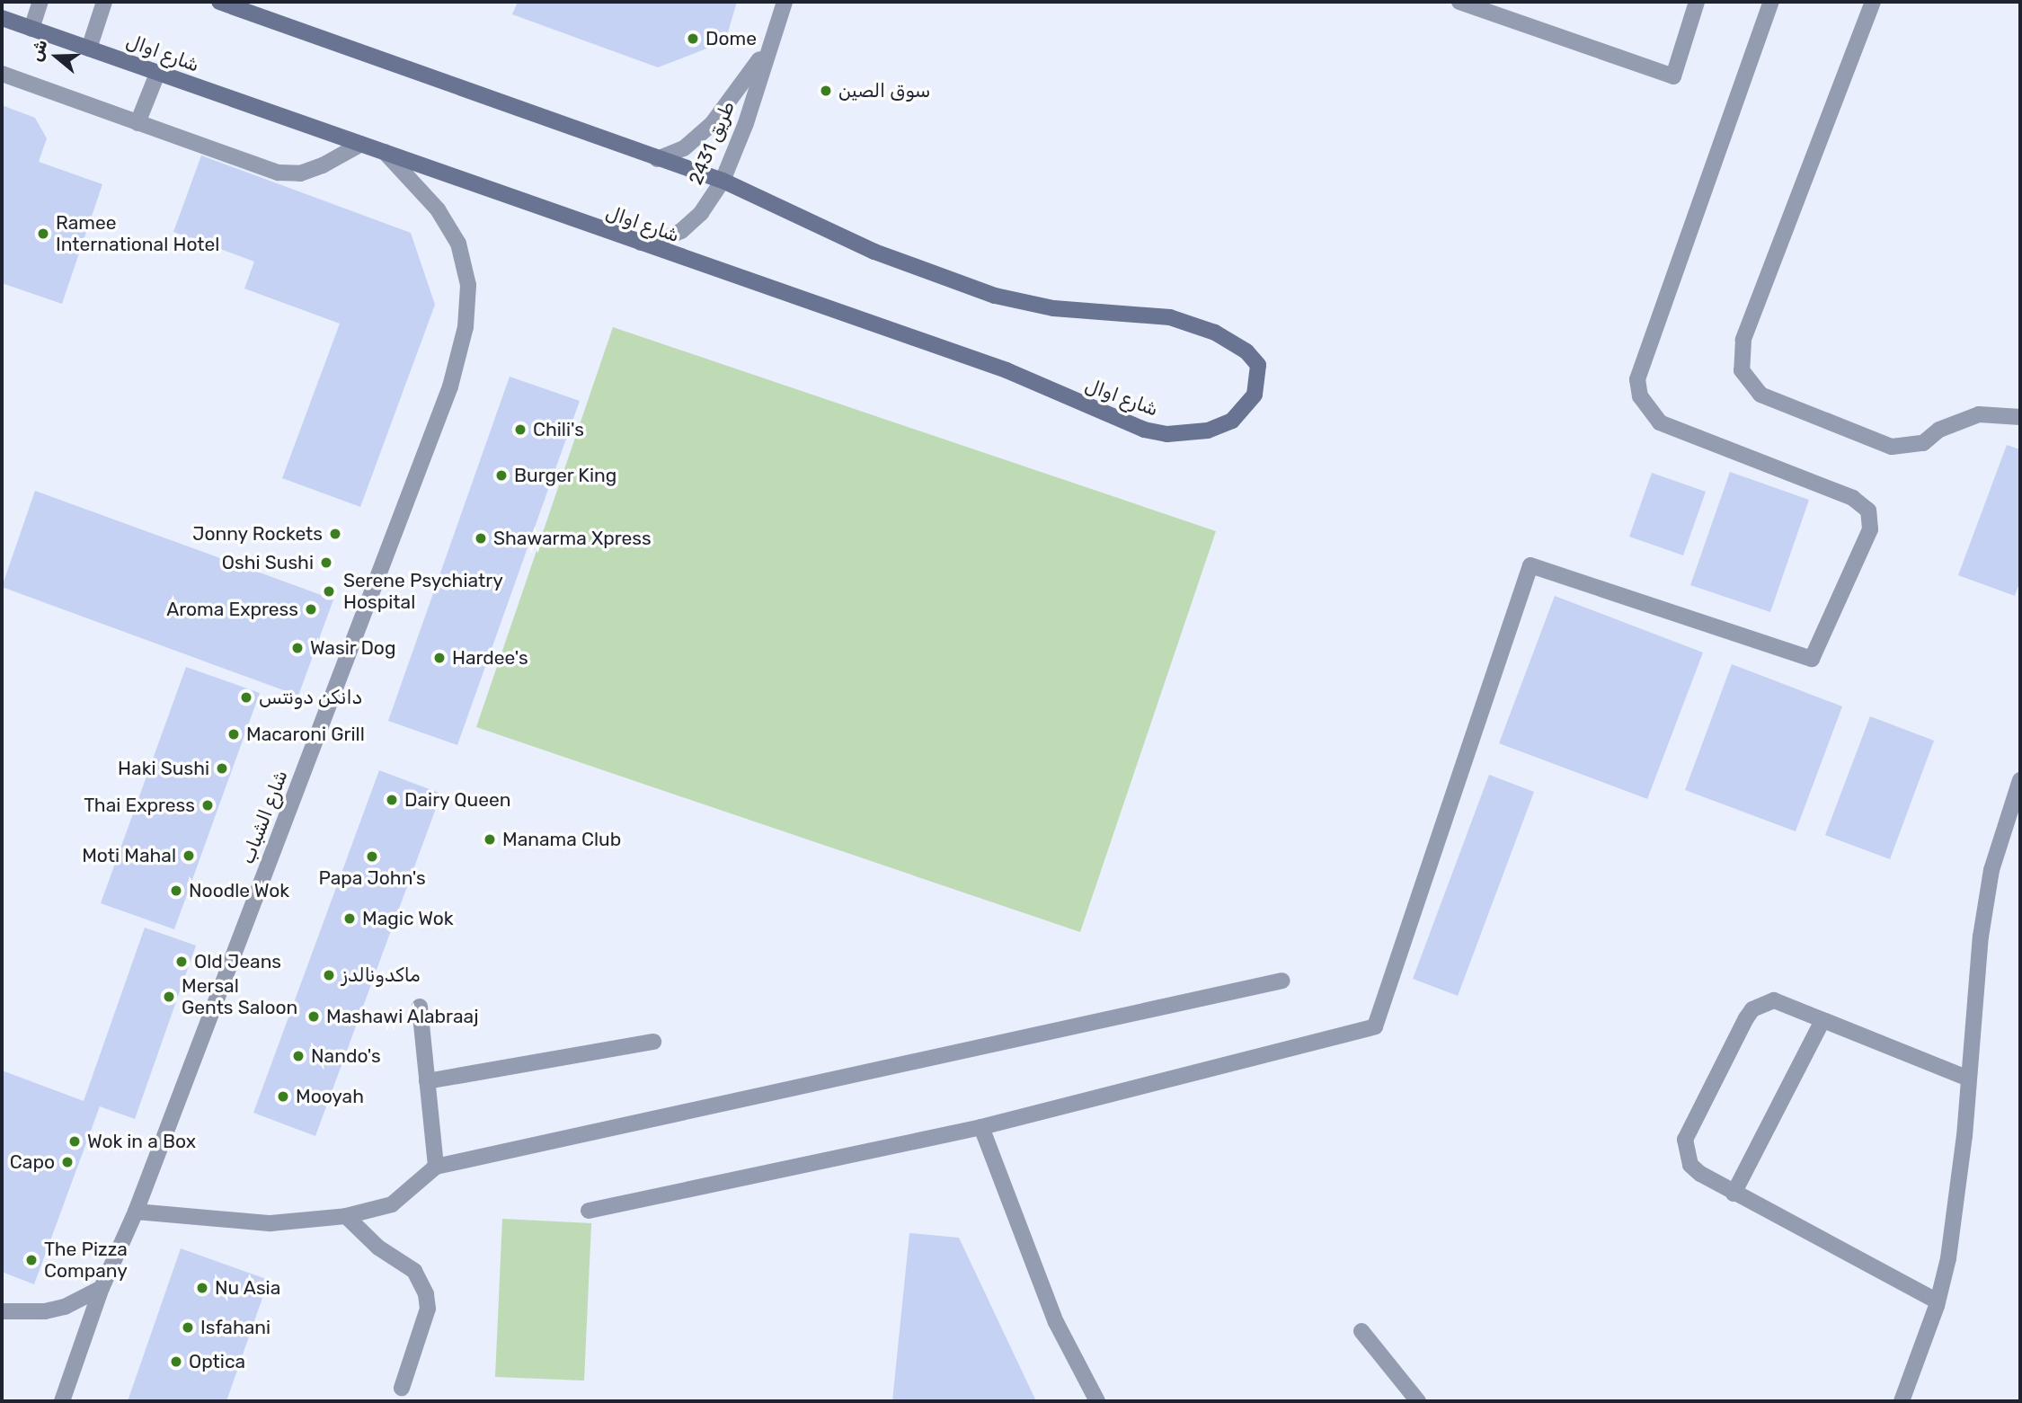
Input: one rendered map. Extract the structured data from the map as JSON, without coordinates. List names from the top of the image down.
{
  "streets": {
    "main road": ["شارع اوال"],
    "street": ["طريق 2431", "شارع الشباب"]
  },
  "crossings": [
    ["شارع اوال", "طريق 2431"],
    ["شارع اوال", "شارع الشباب"]
  ],
  "places": [
    "Dome",
    "سوق الصين",
    "Ramee International Hotel",
    "Chili's",
    "Burger King",
    "Jonny Rockets",
    "Shawarma Xpress",
    "Oshi Sushi",
    "Serene Psychiatry Hospital",
    "Aroma Express",
    "Wasir Dog",
    "Hardee's",
    "دانكن دونتس",
    "Macaroni Grill",
    "Haki Sushi",
    "Dairy Queen",
    "Thai Express",
    "Manama Club",
    "Moti Mahal",
    "Papa John's",
    "Noodle Wok",
    "Magic Wok",
    "Old Jeans",
    "ماكدونالدز",
    "Mersal Gents Saloon",
    "Mashawi Alabraaj",
    "Nando's",
    "Mooyah",
    "Wok in a Box",
    "Capo",
    "The Pizza Company",
    "Nu Asia",
    "Isfahani",
    "Optica"
  ],
  "north": "left"
}
